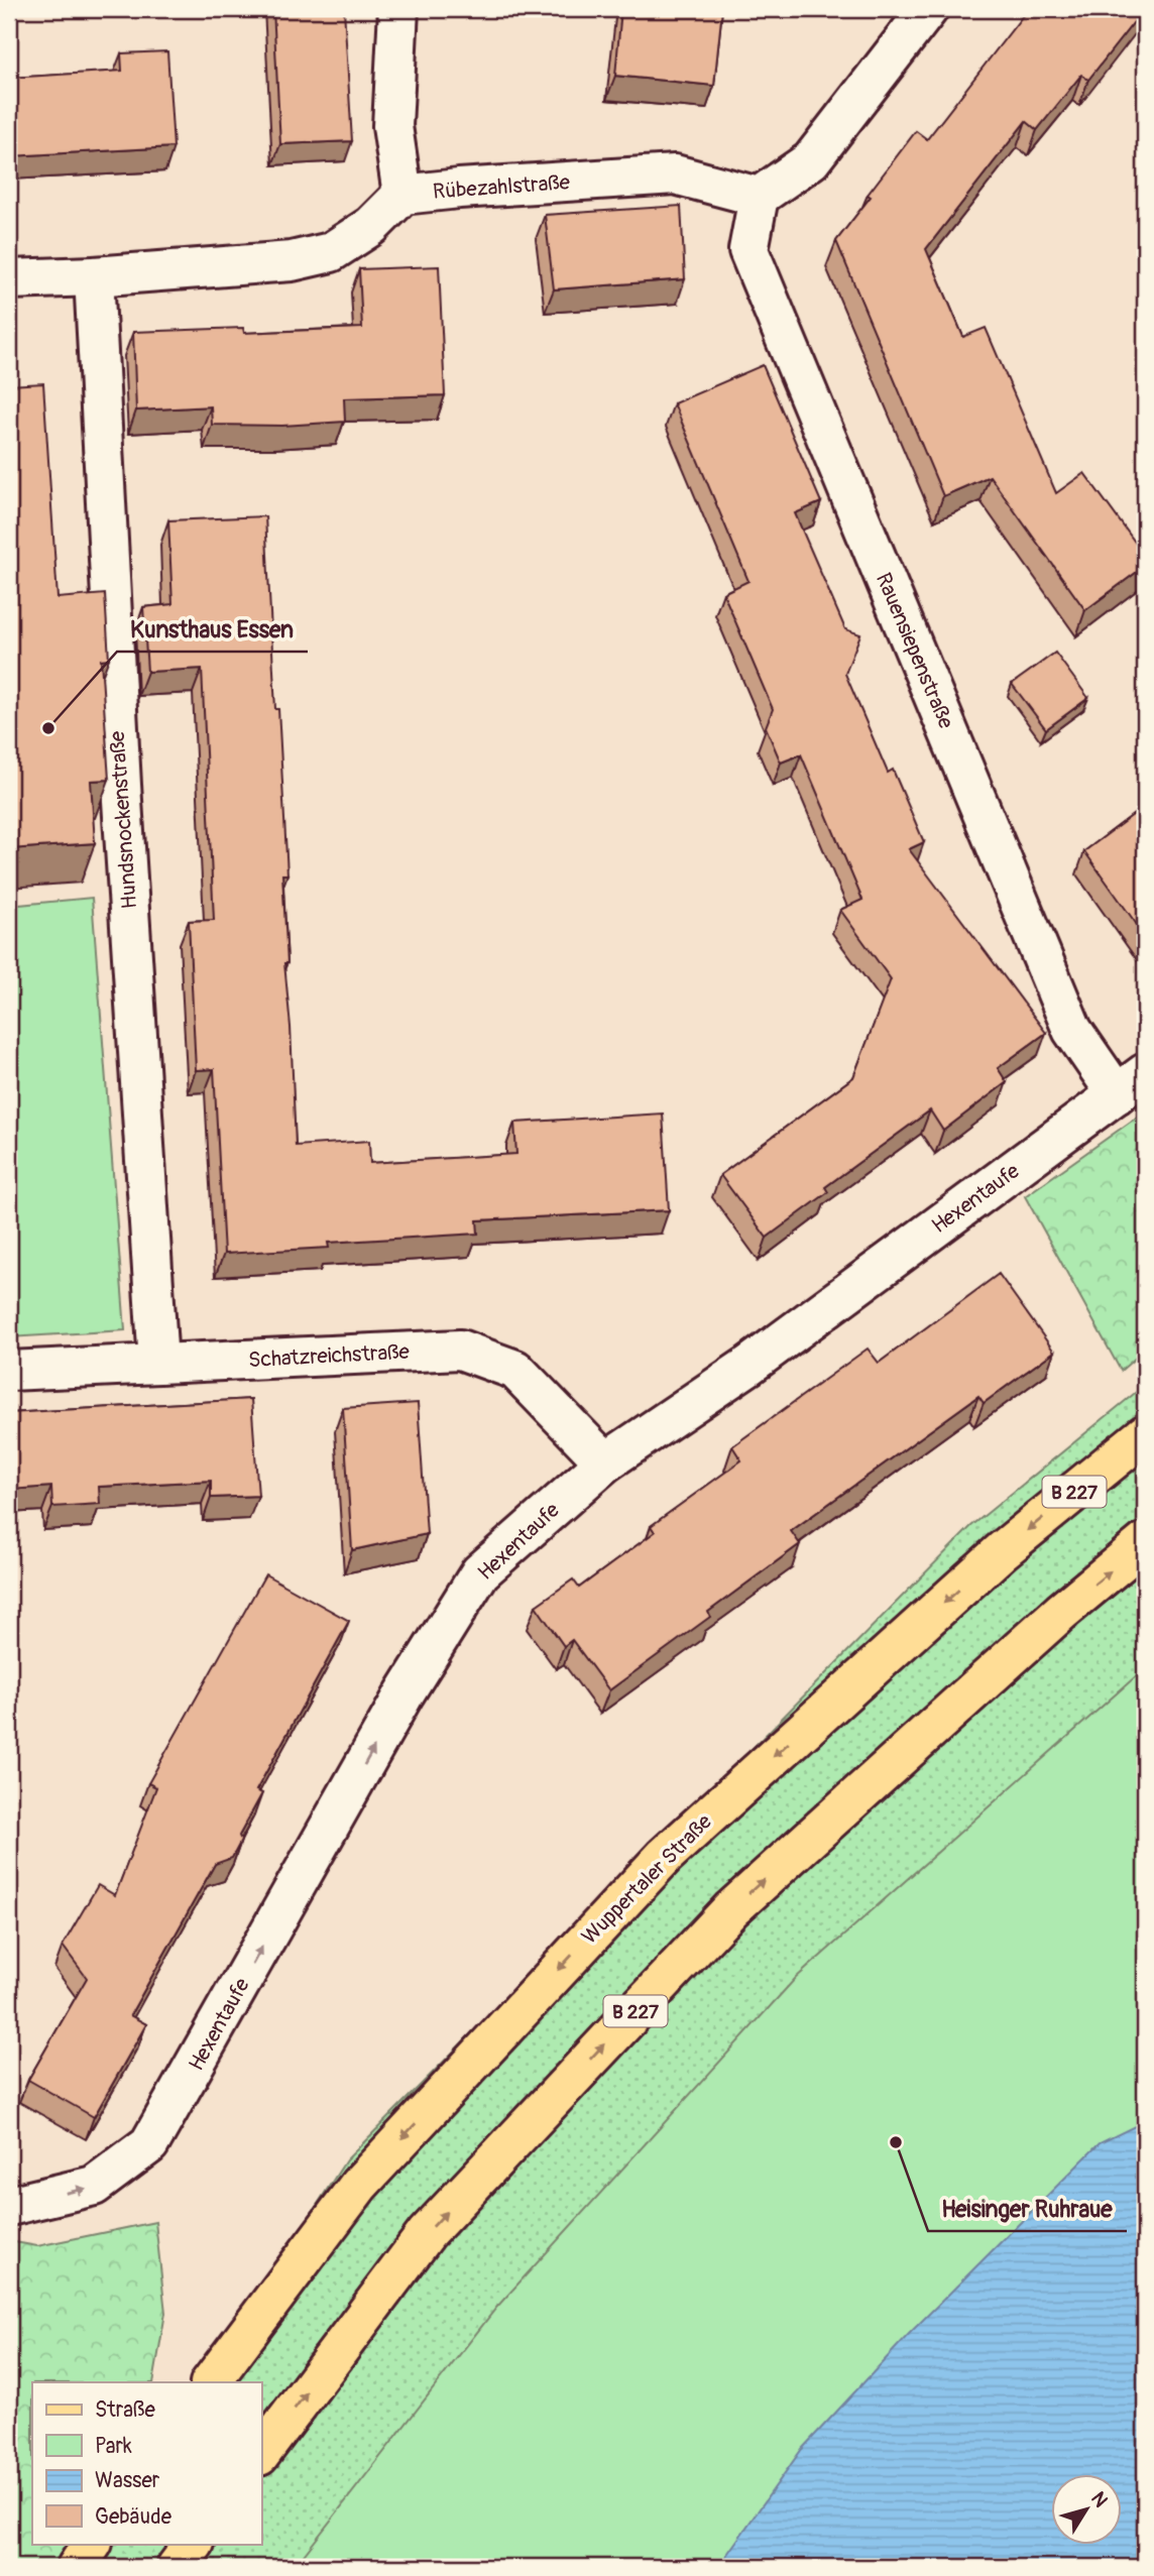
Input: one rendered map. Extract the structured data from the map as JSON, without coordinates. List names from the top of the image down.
{
  "streets": {
    "main road": ["B 227", "Wuppertaler Straße"],
    "street": [
      "Rübezahlstraße",
      "Rauensiepenstraße",
      "Hundsnockenstraße",
      "Hexentaufe",
      "Schatzreichstraße"
    ]
  },
  "crossings": [
    ["Rübezahlstraße", "Rauensiepenstraße"],
    ["Rübezahlstraße", "Hundsnockenstraße"],
    ["Rauensiepenstraße", "Hexentaufe"],
    ["Hundsnockenstraße", "Schatzreichstraße"],
    ["Hexentaufe", "Schatzreichstraße"]
  ],
  "one_way": ["Hexentaufe"],
  "places": ["Kunsthaus Essen", "Heisinger Ruhraue"],
  "legend": [
    "Straße",
    "Park",
    "Wasser",
    "Gebäude"
  ],
  "north": "top right"
}
